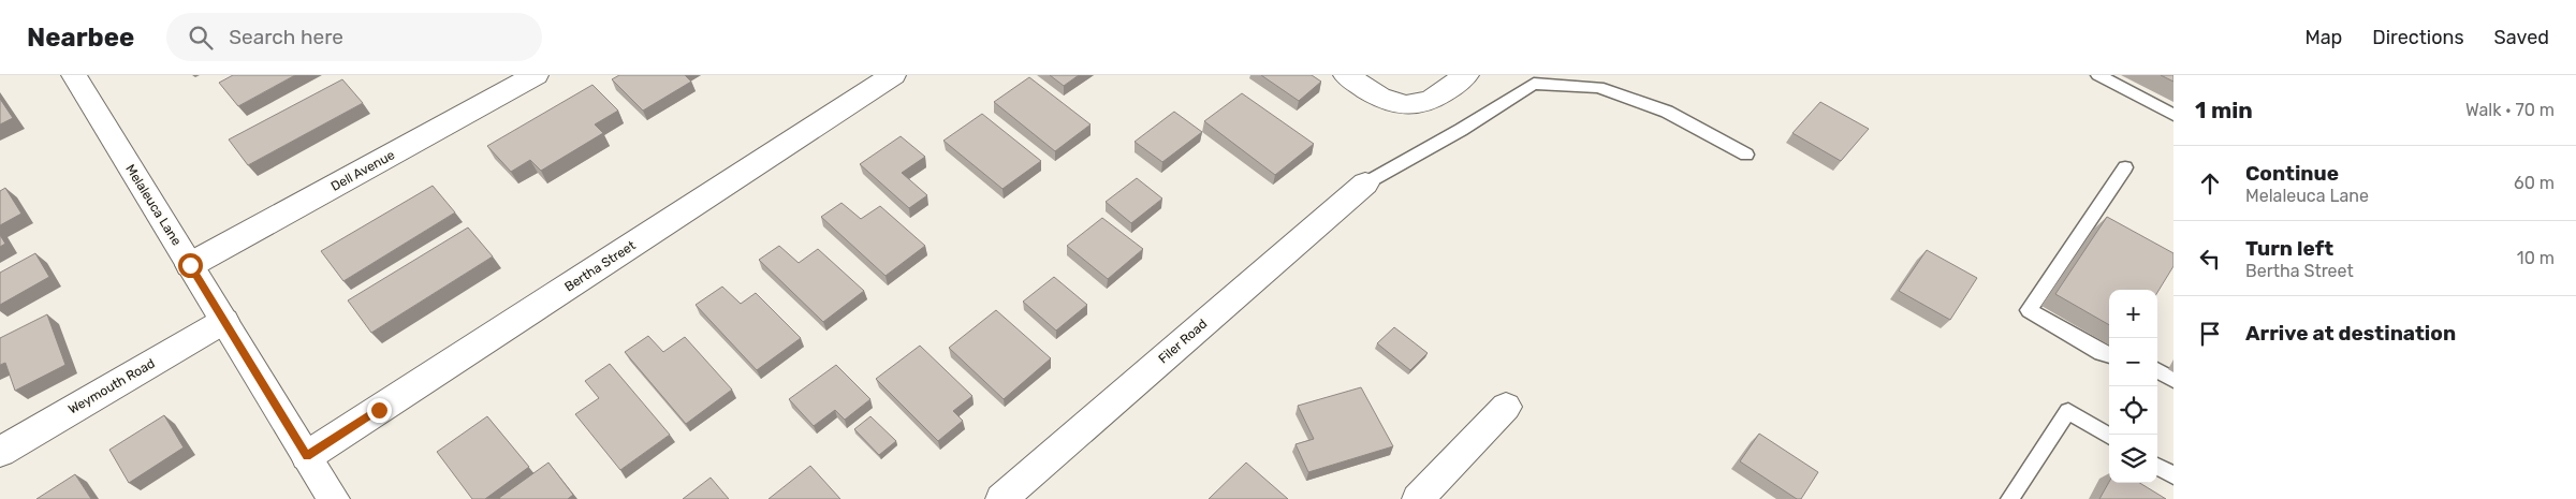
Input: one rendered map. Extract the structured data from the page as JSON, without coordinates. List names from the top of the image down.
{
  "streets": {
    "street": [
      "Dell Avenue",
      "Melaleuca Lane",
      "Bertha Street",
      "Filer Road",
      "Weymouth Road"
    ]
  },
  "crossings": [
    ["Dell Avenue", "Melaleuca Lane"],
    ["Melaleuca Lane", "Bertha Street"],
    ["Melaleuca Lane", "Weymouth Road"]
  ],
  "page": {
    "header": "Nearbee",
    "search": "Search here",
    "nav": ["Map", "Directions", "Saved"],
    "heading": ["1 min", "Walk · 70 m"],
    "list": [
      ["Continue", "Melaleuca Lane", "60 m"],
      ["Turn left", "Bertha Street", "10 m"],
      "Arrive at destination"
    ],
    "map_buttons": ["+", "−"]
  }
}
